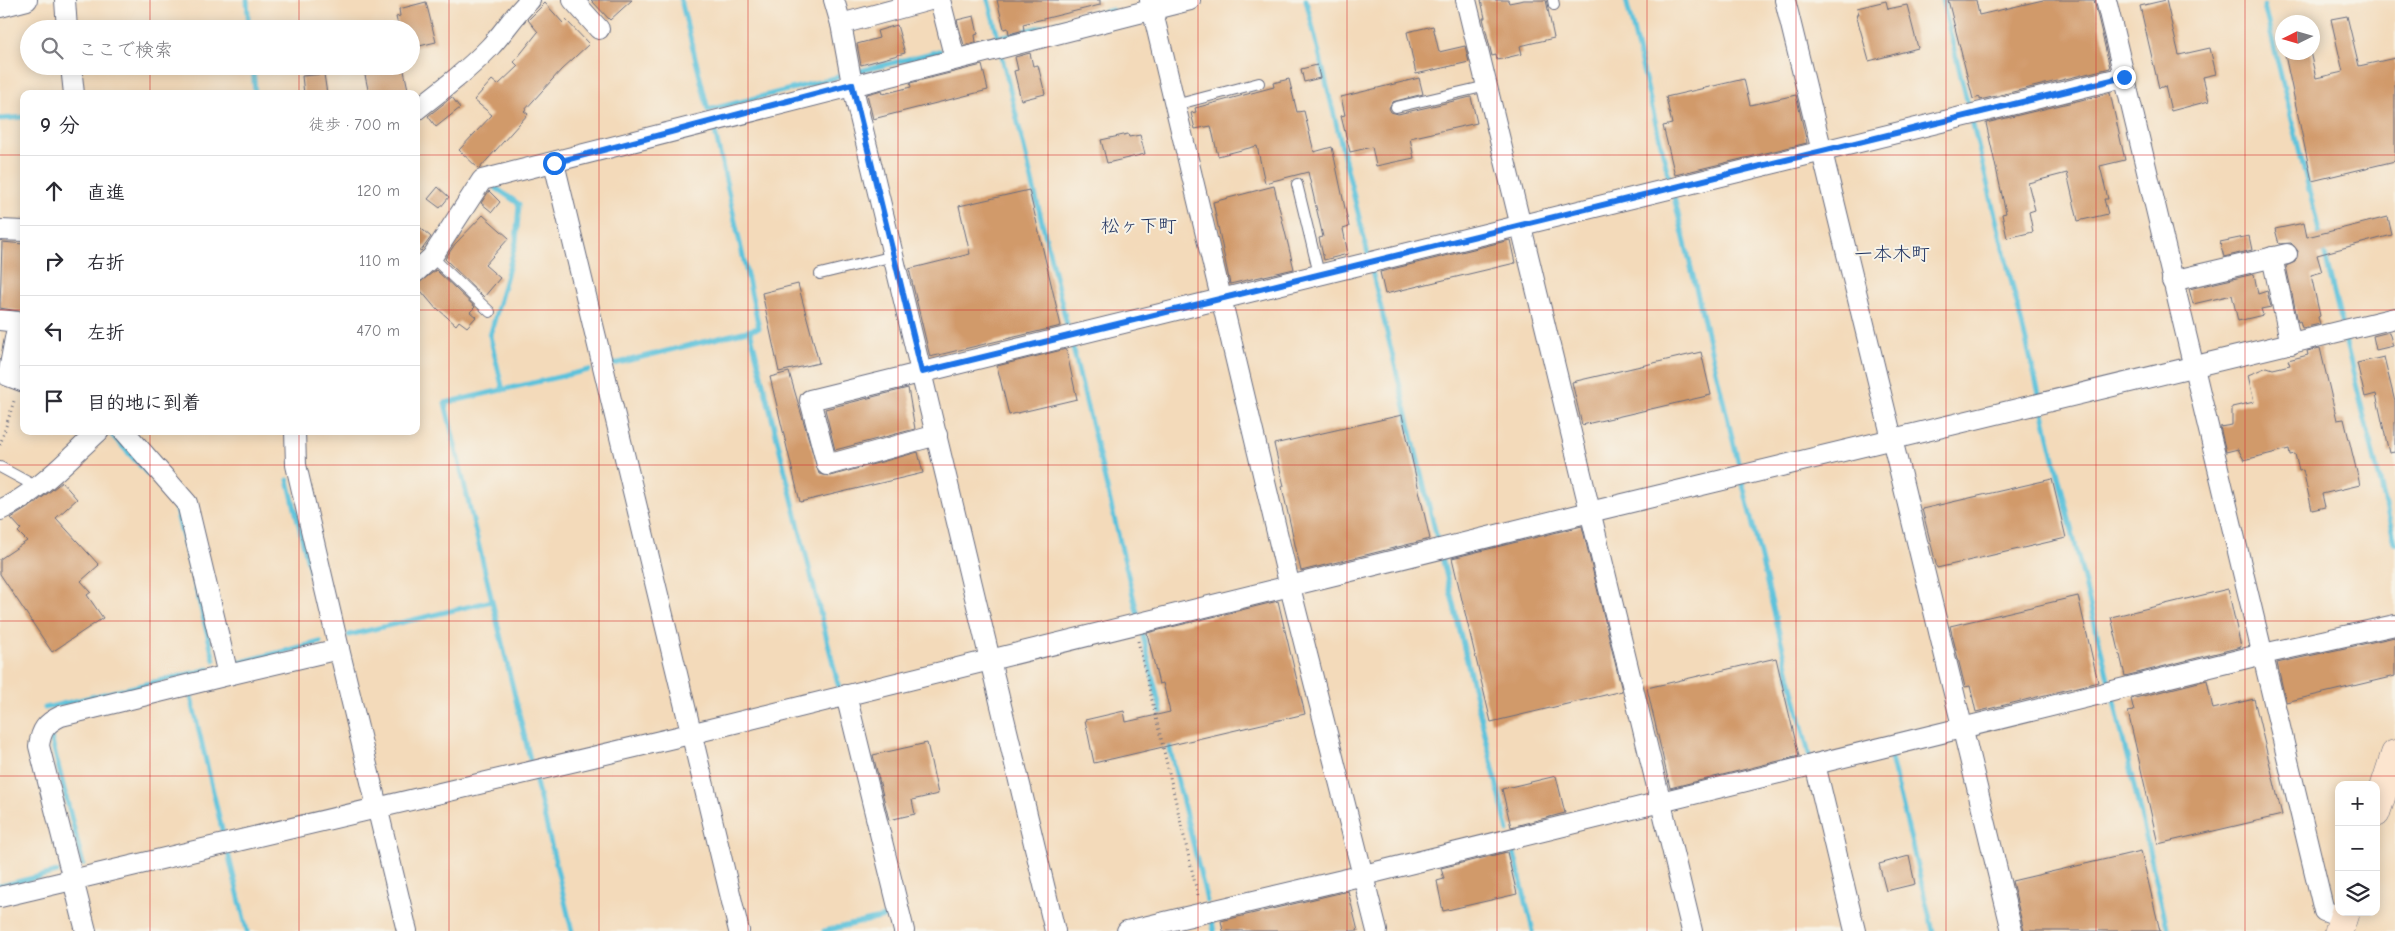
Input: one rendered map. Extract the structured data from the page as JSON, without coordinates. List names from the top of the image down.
{
  "districts": ["松ヶ下町", "一本木町"],
  "north": "left",
  "page": {
    "search": "ここで検索",
    "heading": ["9 分", "徒歩 · 700 m"],
    "list": [
      ["直進", "120 m"],
      ["右折", "110 m"],
      ["左折", "470 m"],
      "目的地に到着"
    ],
    "map_buttons": ["+", "−"]
  }
}
